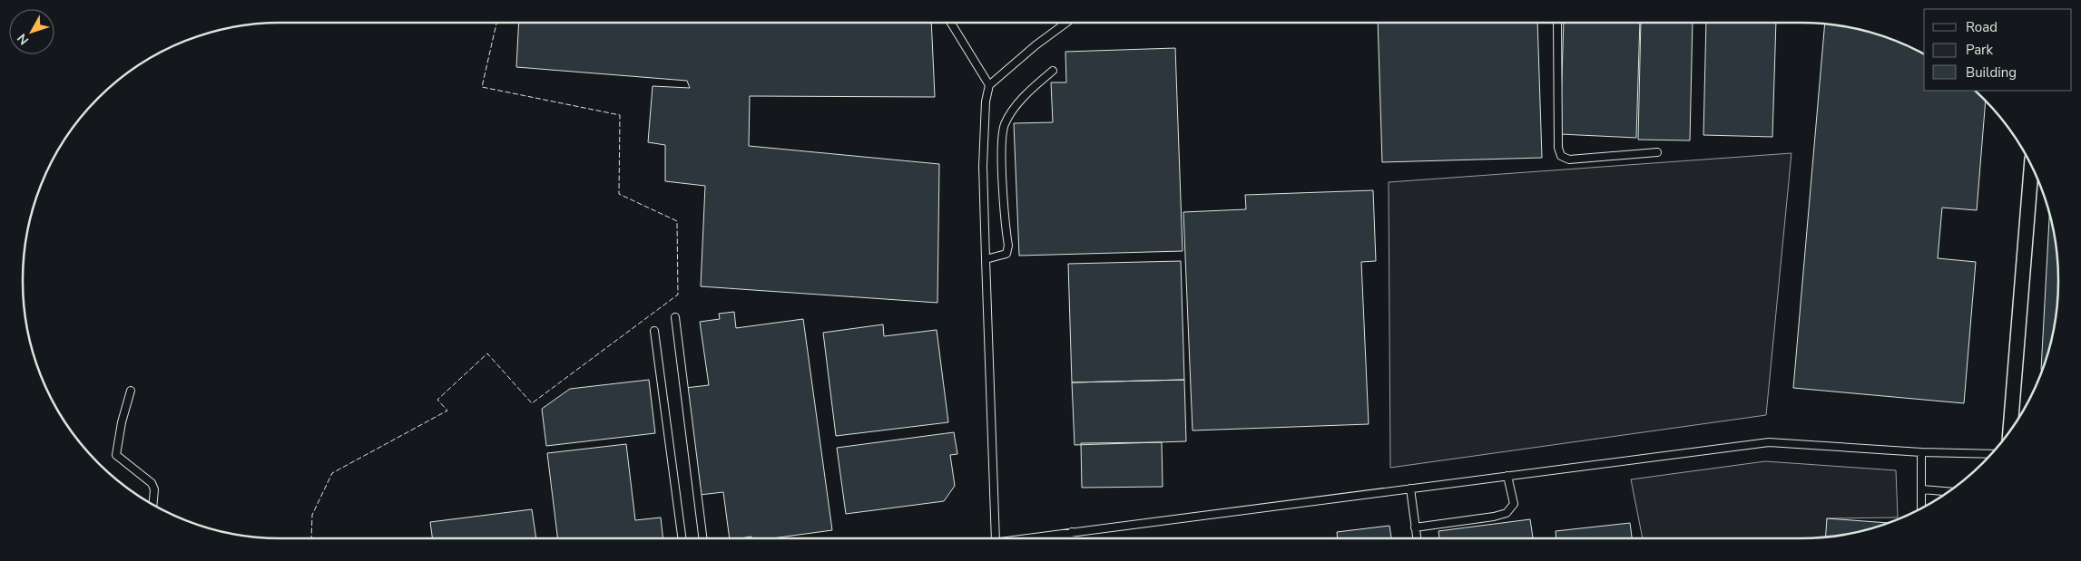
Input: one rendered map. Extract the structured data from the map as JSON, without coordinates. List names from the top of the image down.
{
  "legend": ["Road", "Park", "Building"],
  "north": "bottom left"
}
